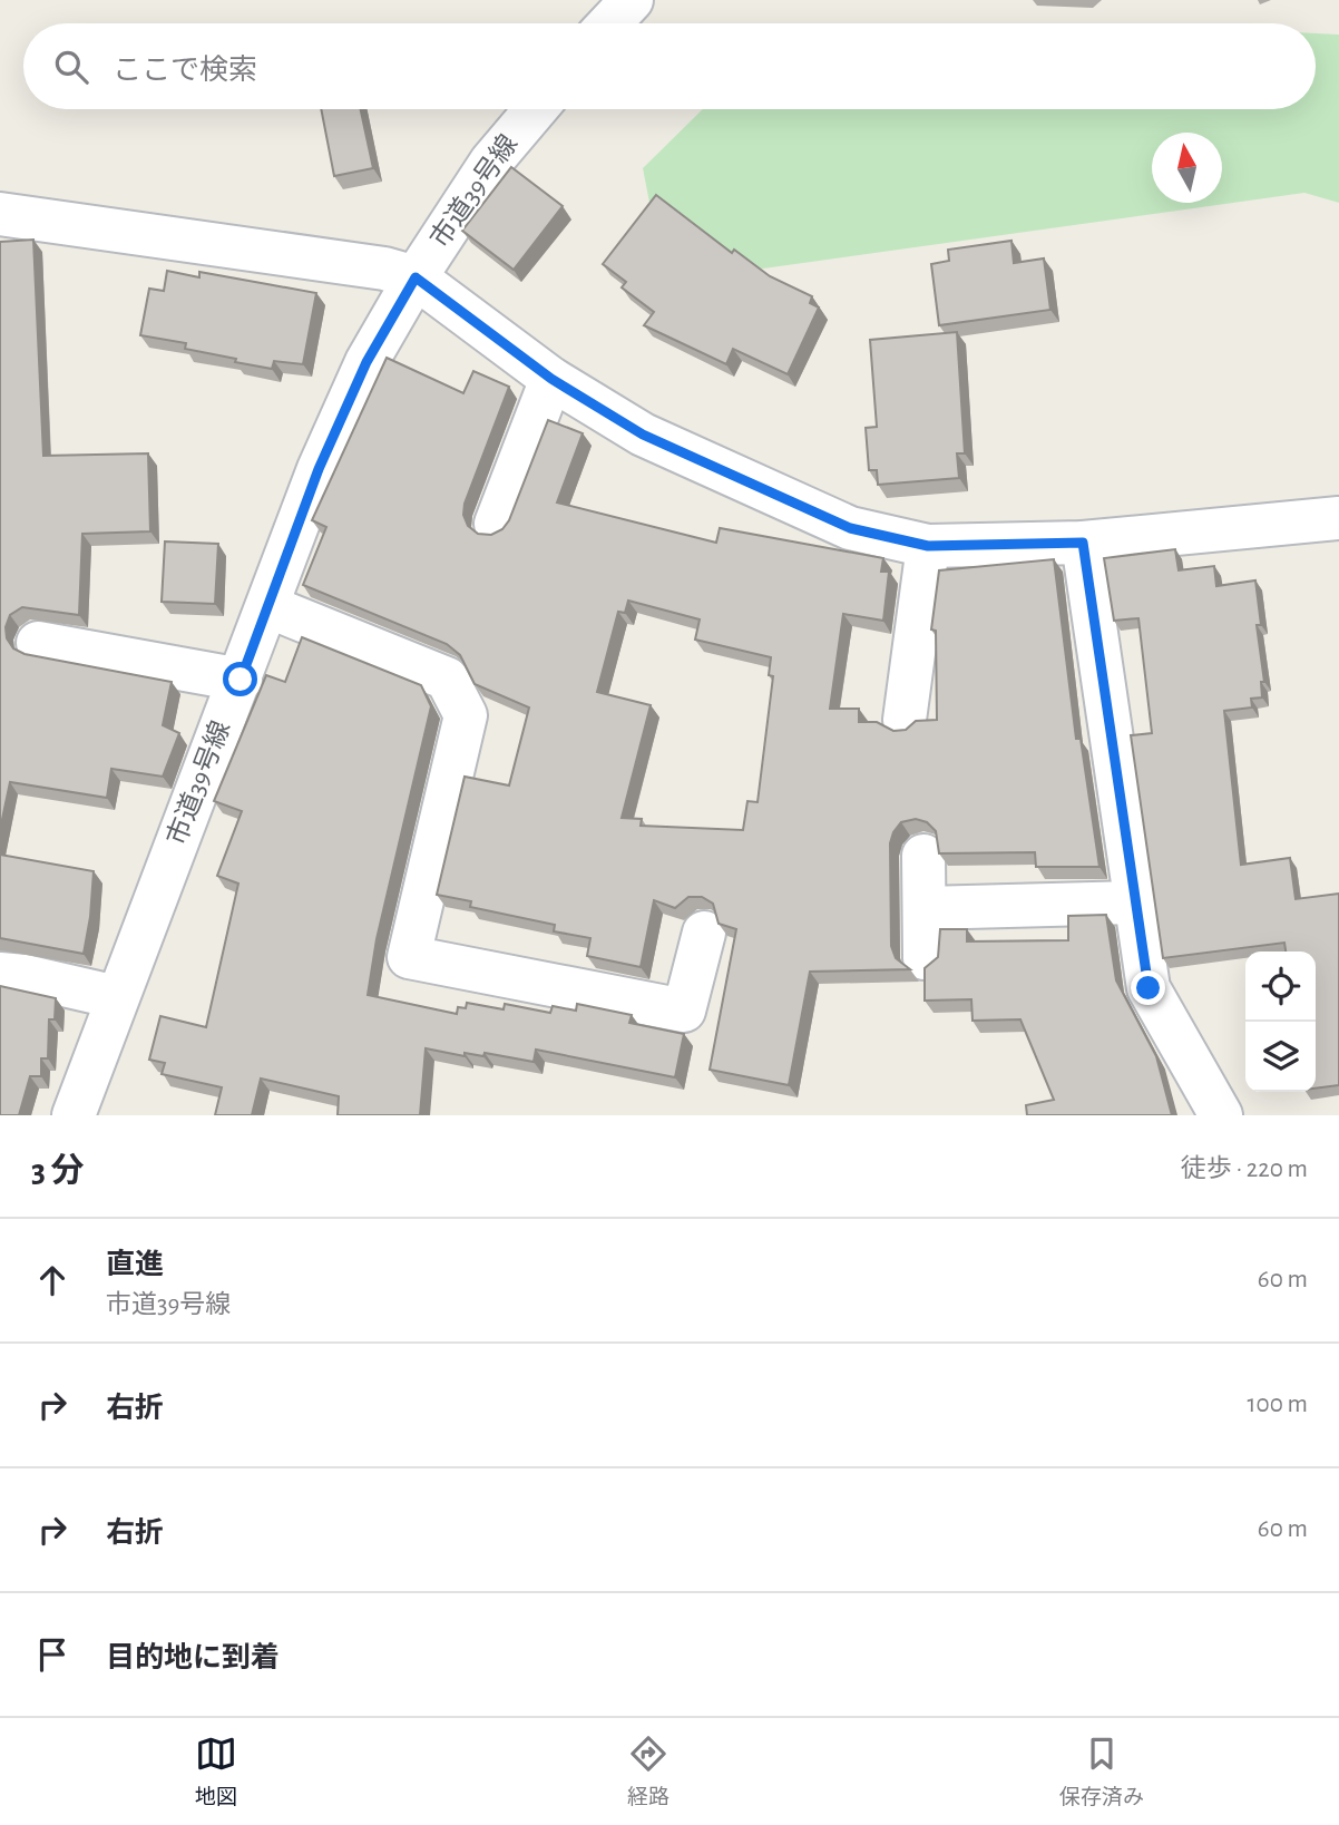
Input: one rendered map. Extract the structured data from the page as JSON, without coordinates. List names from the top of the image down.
{
  "streets": {
    "street": ["市道39号線"]
  },
  "north": "top",
  "page": {
    "search": "ここで検索",
    "heading": ["3 分", "徒歩 · 220 m"],
    "list": [
      ["直進", "市道39号線", "60 m"],
      ["右折", "100 m"],
      ["右折", "60 m"],
      "目的地に到着"
    ],
    "nav": ["地図", "経路", "保存済み"]
  }
}
